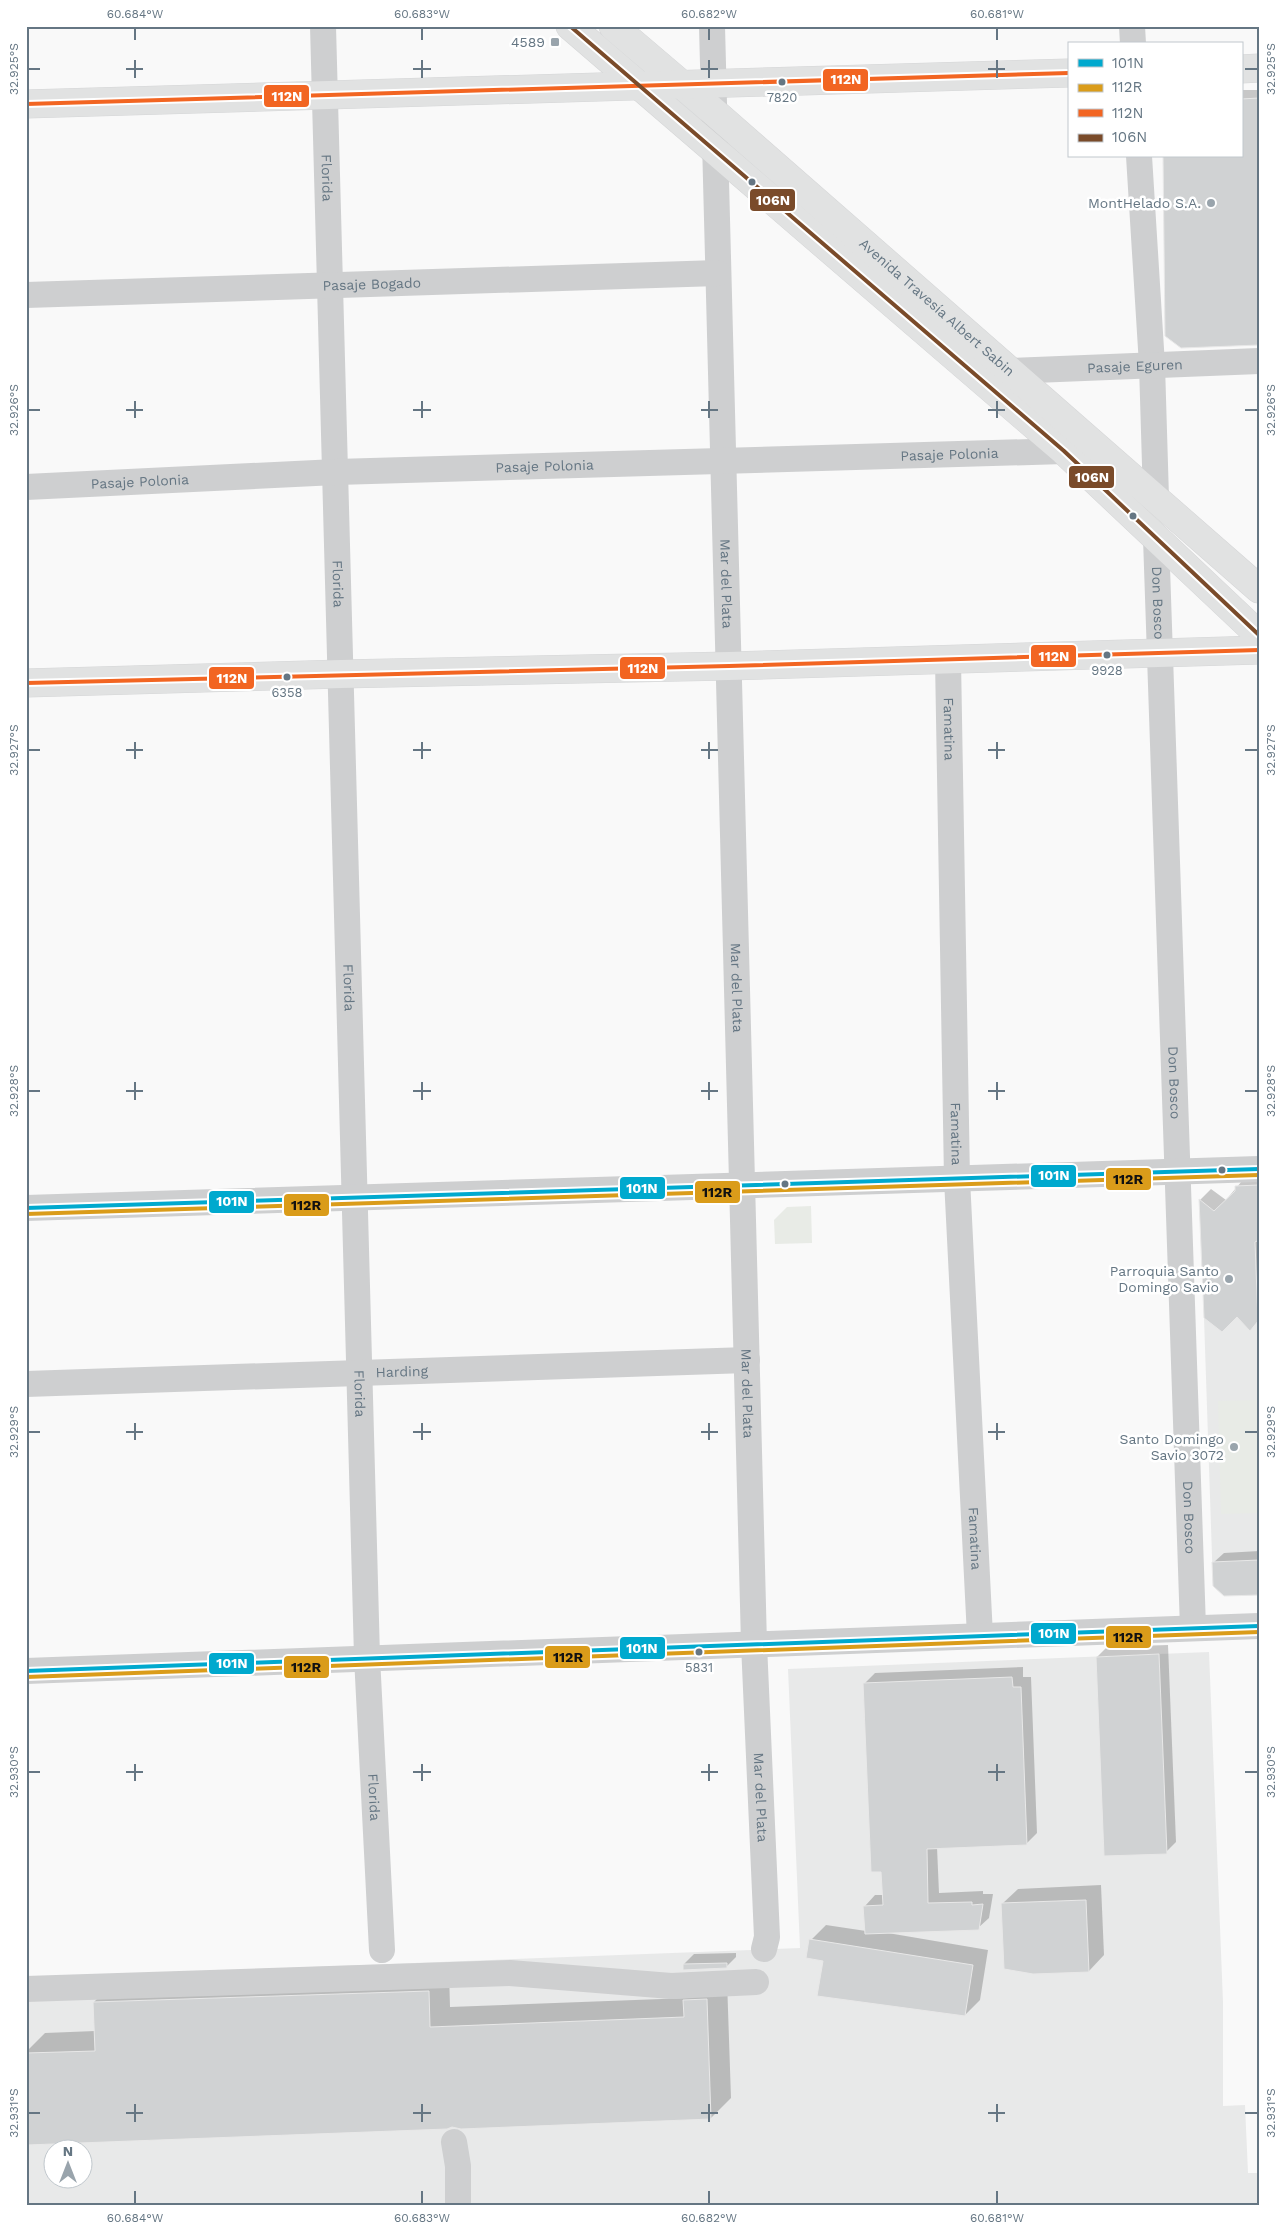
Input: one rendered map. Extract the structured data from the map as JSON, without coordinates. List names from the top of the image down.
{
  "streets": {
    "main road": ["Avenida Travesía Albert Sabin"],
    "street": [
      "Florida",
      "Pasaje Bogado",
      "Pasaje Eguren",
      "Pasaje Polonia",
      "Mar del Plata",
      "Don Bosco",
      "Famatina",
      "Harding"
    ]
  },
  "crossings": [
    ["Florida", "Pasaje Bogado"],
    ["Florida", "Pasaje Polonia"],
    ["Florida", "Harding"],
    ["Pasaje Bogado", "Mar del Plata"],
    ["Avenida Travesía Albert Sabin", "Pasaje Eguren"],
    ["Avenida Travesía Albert Sabin", "Pasaje Polonia"],
    ["Avenida Travesía Albert Sabin", "Mar del Plata"],
    ["Avenida Travesía Albert Sabin", "Don Bosco"],
    ["Pasaje Polonia", "Mar del Plata"],
    ["Mar del Plata", "Harding"]
  ],
  "places": {
    "transit": ["4589"],
    "other": [
      "7820",
      "MontHelado S.A.",
      "9928",
      "6358",
      "Parroquia Santo Domingo Savio",
      "Santo Domingo Savio 3072",
      "5831"
    ]
  },
  "lines": [
    "transit line 106N",
    "transit line 112N",
    "transit line 101N",
    "transit line 112R"
  ],
  "legend": [
    "101N",
    "112R",
    "112N",
    "106N"
  ],
  "north": "top",
  "coordinates": [
    "60.684°W",
    "60.683°W",
    "60.682°W",
    "60.681°W",
    "32.925°S",
    "32.926°S",
    "32.927°S",
    "32.928°S",
    "32.929°S",
    "32.930°S",
    "32.931°S"
  ]
}
